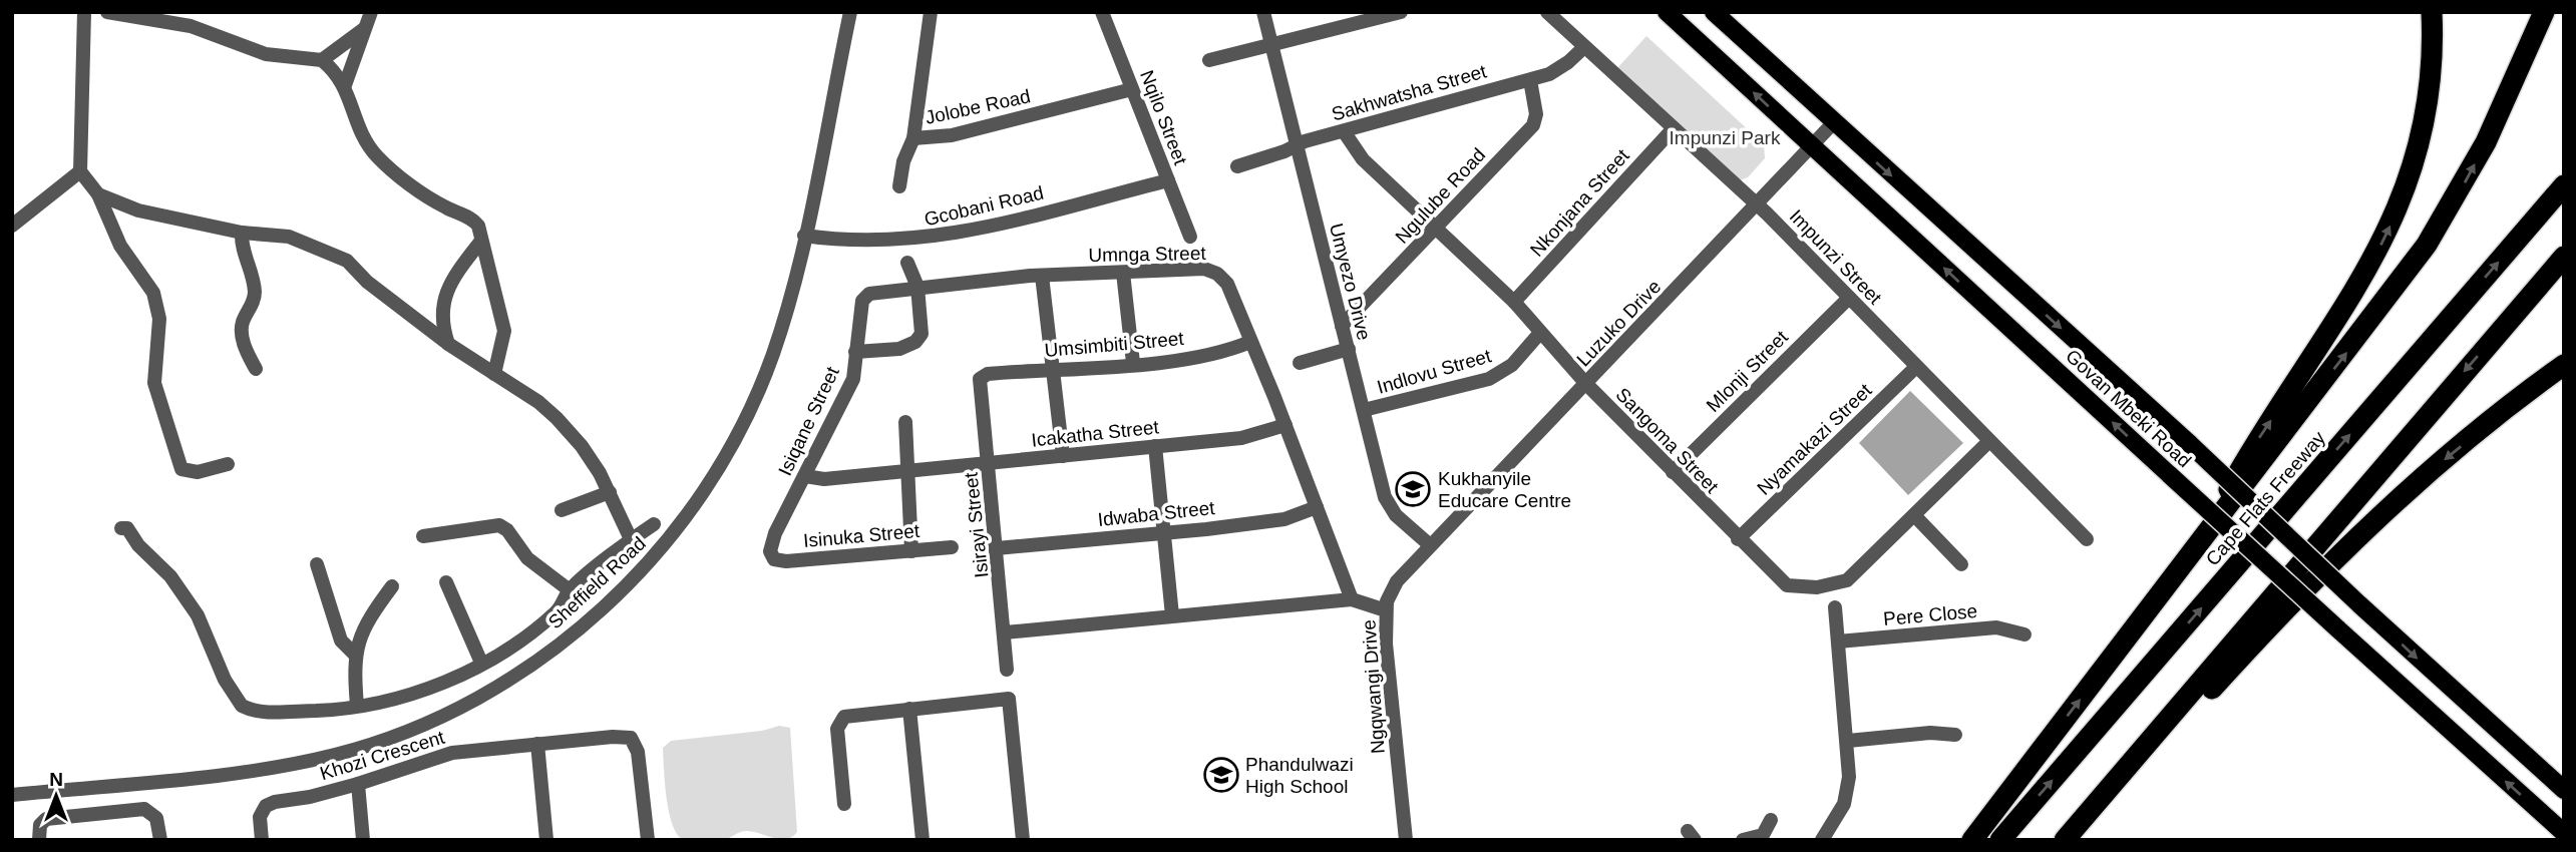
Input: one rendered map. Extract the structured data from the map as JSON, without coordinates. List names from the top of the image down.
{
  "streets": {
    "highway": ["Cape Flats Freeway"],
    "main road": ["Govan Mbeki Road"],
    "street": [
      "Sakhwatsha Street",
      "Jolobe Road",
      "Nqilo Street",
      "Ngulube Road",
      "Nkonjana Street",
      "Gcobani Road",
      "Umnga Street",
      "Impunzi Street",
      "Umyezo Drive",
      "Luzuko Drive",
      "Umsimbiti Street",
      "Indlovu Street",
      "Mlonji Street",
      "Isiqane Street",
      "Icakatha Street",
      "Nyamakazi Street",
      "Sangoma Street",
      "Idwaba Street",
      "Isirayi Street",
      "Isinuka Street",
      "Sheffield Road",
      "Pere Close",
      "Ngqwangi Drive",
      "Khozi Crescent"
    ]
  },
  "crossings": [
    ["Sakhwatsha Street", "Ngulube Road"],
    ["Sakhwatsha Street", "Impunzi Street"],
    ["Sakhwatsha Street", "Umyezo Drive"],
    ["Sakhwatsha Street", "Sangoma Street"],
    ["Jolobe Road", "Nqilo Street"],
    ["Nqilo Street", "Gcobani Road"],
    ["Ngulube Road", "Umyezo Drive"],
    ["Ngulube Road", "Sangoma Street"],
    ["Nkonjana Street", "Impunzi Street"],
    ["Nkonjana Street", "Sangoma Street"],
    ["Gcobani Road", "Sheffield Road"],
    ["Umnga Street", "Umsimbiti Street"],
    ["Umnga Street", "Isiqane Street"],
    ["Umnga Street", "Icakatha Street"],
    ["Umnga Street", "Idwaba Street"],
    ["Impunzi Street", "Luzuko Drive"],
    ["Impunzi Street", "Mlonji Street"],
    ["Impunzi Street", "Nyamakazi Street"],
    ["Impunzi Street", "Sangoma Street"],
    ["Umyezo Drive", "Luzuko Drive"],
    ["Umyezo Drive", "Indlovu Street"],
    ["Umyezo Drive", "Ngqwangi Drive"],
    ["Luzuko Drive", "Govan Mbeki Road"],
    ["Luzuko Drive", "Sangoma Street"],
    ["Luzuko Drive", "Ngqwangi Drive"],
    ["Umsimbiti Street", "Isirayi Street"],
    ["Indlovu Street", "Sangoma Street"],
    ["Mlonji Street", "Sangoma Street"],
    ["Isiqane Street", "Icakatha Street"],
    ["Isiqane Street", "Isinuka Street"],
    ["Icakatha Street", "Isirayi Street"],
    ["Nyamakazi Street", "Sangoma Street"],
    ["Idwaba Street", "Isirayi Street"]
  ],
  "parks": ["Impunzi Park"],
  "places": {
    "school or university": ["Kukhanyile Educare Centre", "Phandulwazi High School"]
  },
  "north": "top"
}
